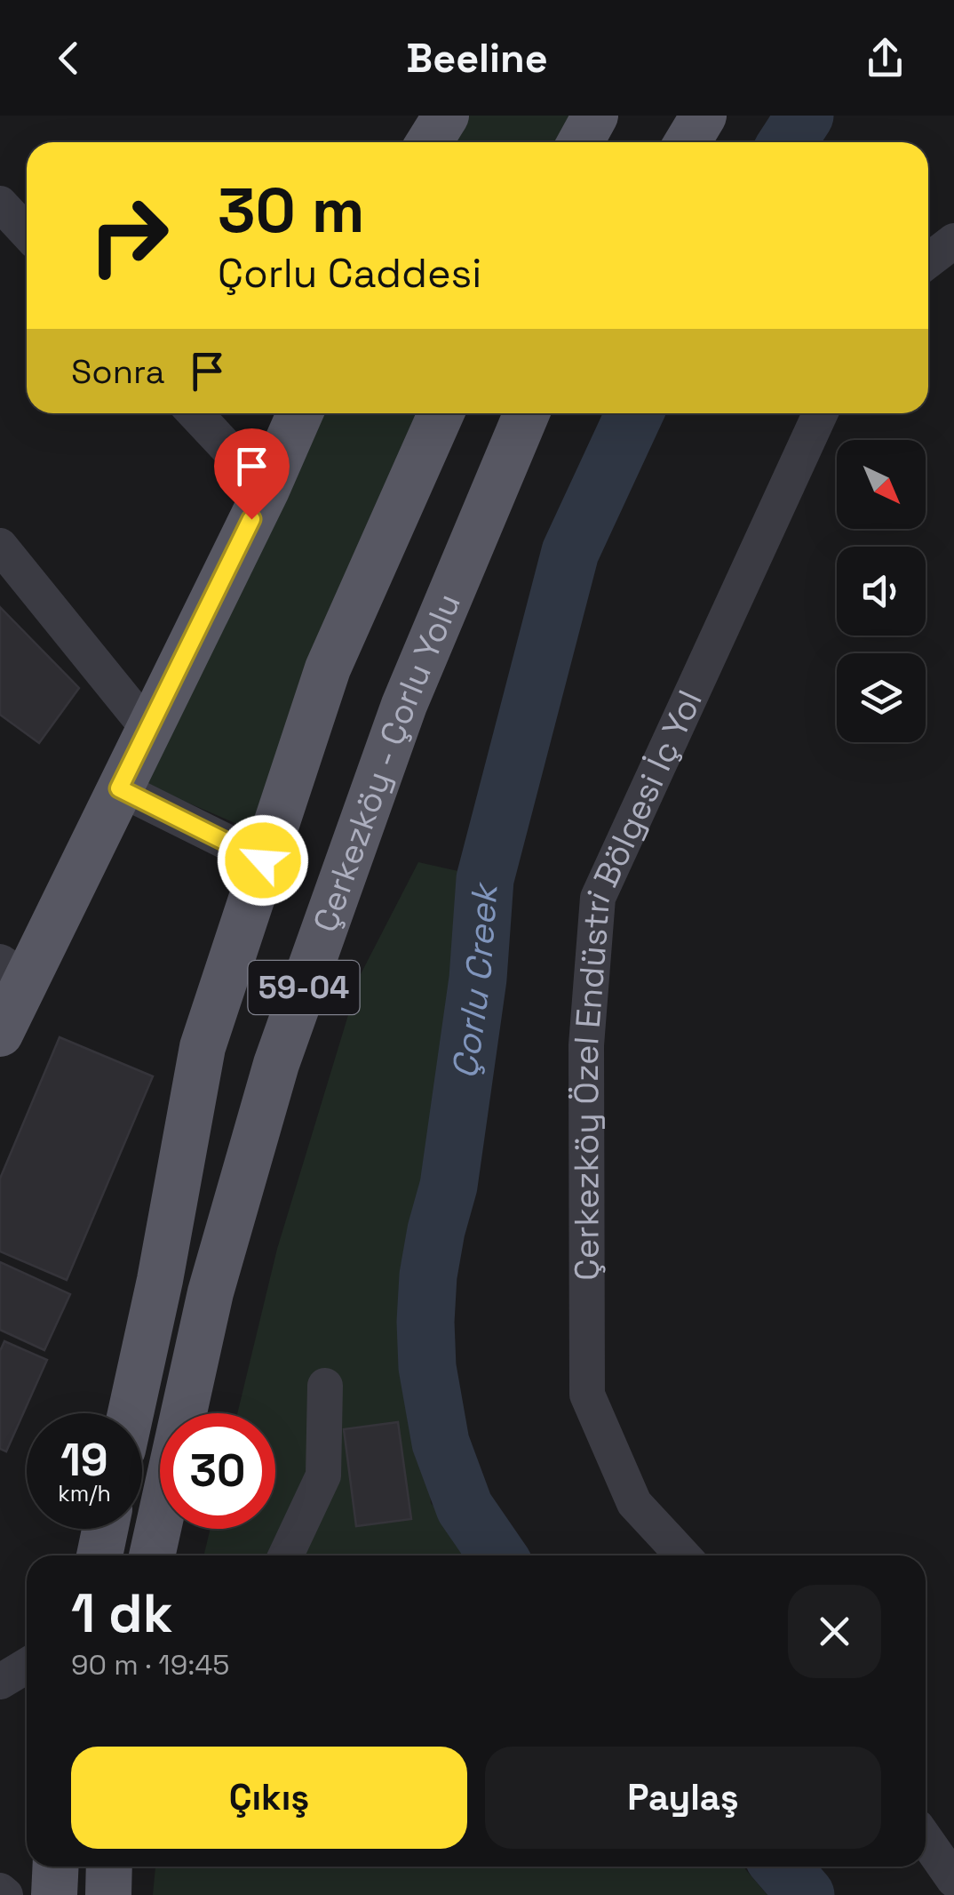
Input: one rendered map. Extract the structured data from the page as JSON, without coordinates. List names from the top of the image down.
{
  "streets": {
    "main road": ["Çerkezköy - Çorlu Yolu", "59-04"],
    "street": ["Çerkezköy Özel Endüstri Bölgesi İç Yol"]
  },
  "water": ["Çorlu Creek"],
  "north": "bottom right",
  "page": {
    "header": "Beeline",
    "turn": ["30 m", "Çorlu Caddesi"],
    "then": "Sonra",
    "speed": "19 km/h",
    "limit": "30",
    "heading": ["1 dk", "90 m · 19:45"],
    "buttons": ["Çıkış", "Paylaş"]
  }
}
